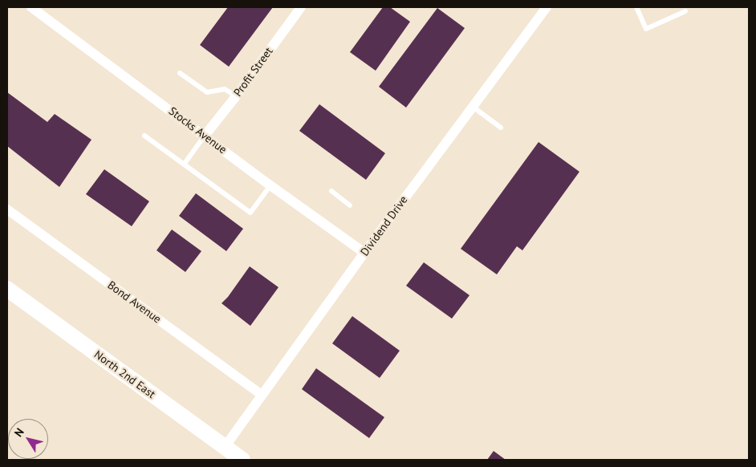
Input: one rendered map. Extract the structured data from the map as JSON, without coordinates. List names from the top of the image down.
{
  "streets": {
    "main road": ["North 2nd East"],
    "street": [
      "Profit Street",
      "Stocks Avenue",
      "Dividend Drive",
      "Bond Avenue"
    ]
  },
  "crossings": [
    ["Profit Street", "Stocks Avenue"],
    ["Stocks Avenue", "Dividend Drive"],
    ["Dividend Drive", "Bond Avenue"],
    ["Dividend Drive", "North 2nd East"]
  ],
  "north": "top left"
}
